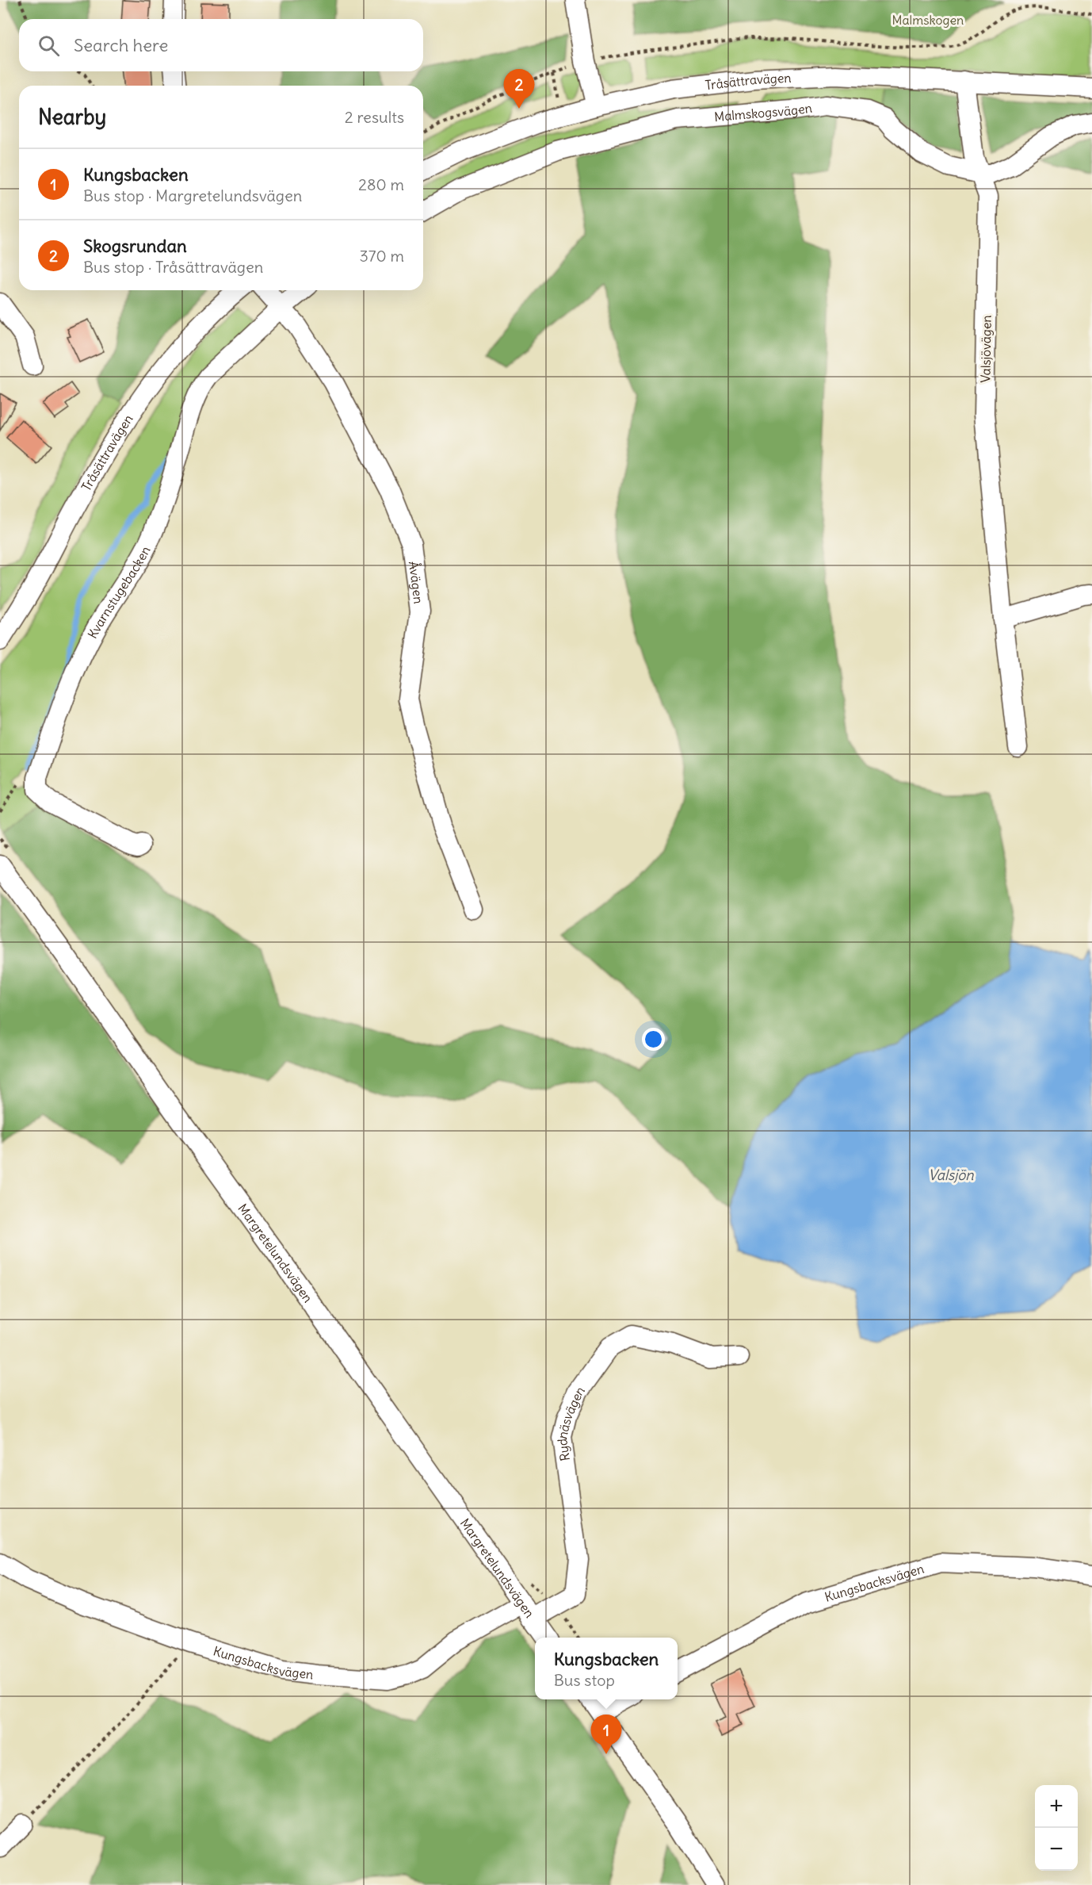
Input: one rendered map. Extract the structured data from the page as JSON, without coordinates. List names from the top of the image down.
{
  "streets": {
    "street": [
      "Tråsättravägen",
      "Malmskogsvägen",
      "Valsjövägen",
      "Åvägen",
      "Kvarnstugebacken",
      "Margretelundsvägen",
      "Rydnäsvägen",
      "Kungsbacksvägen"
    ]
  },
  "crossings": [
    ["Tråsättravägen", "Valsjövägen"],
    ["Malmskogsvägen", "Valsjövägen"],
    ["Åvägen", "Kvarnstugebacken"],
    ["Margretelundsvägen", "Rydnäsvägen"],
    ["Margretelundsvägen", "Kungsbacksvägen"],
    ["Rydnäsvägen", "Kungsbacksvägen"]
  ],
  "water": ["Valsjön"],
  "parks": ["Malmskogen"],
  "page": {
    "search": "Search here",
    "pins": ["2", "1"],
    "heading": ["Nearby", "2 results"],
    "list": [
      {
        "mark": "1",
        "name": "Kungsbacken",
        "note": "Bus stop · Margretelundsvägen",
        "value": "280 m"
      },
      {
        "mark": "2",
        "name": "Skogsrundan",
        "note": "Bus stop · Tråsättravägen",
        "value": "370 m"
      }
    ],
    "popup": ["Kungsbacken", "Bus stop"],
    "map_buttons": ["+", "−"]
  }
}
